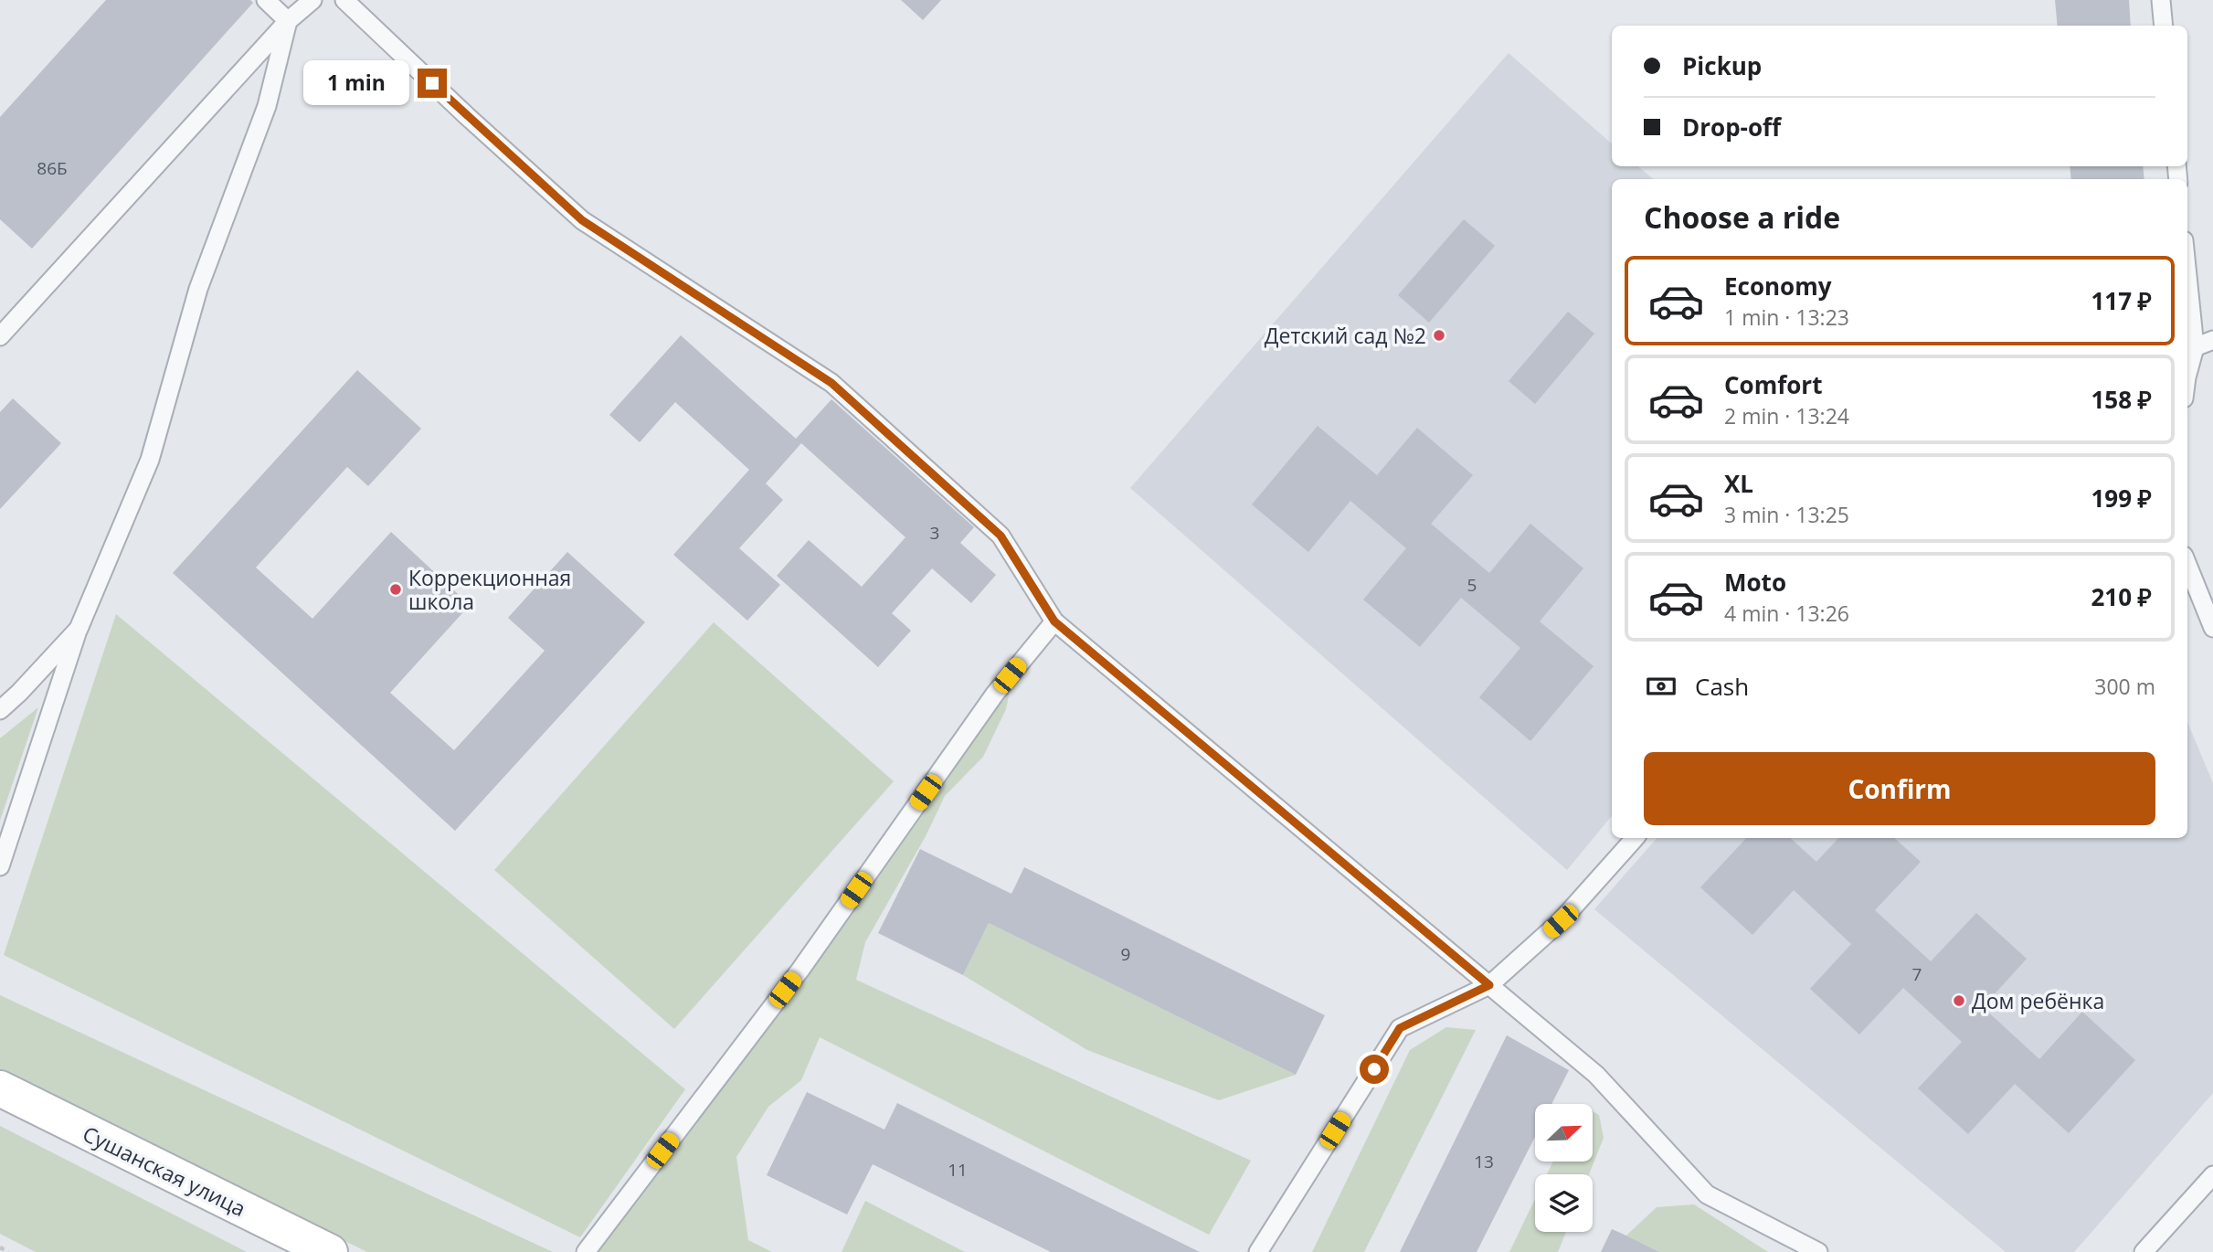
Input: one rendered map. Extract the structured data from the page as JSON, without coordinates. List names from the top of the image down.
{
  "streets": {
    "main road": ["Сушанская улица"]
  },
  "places": ["Детский сад №2", "Коррекционная школа", "Дом ребёнка"],
  "house_numbers": [
    "86Б",
    "3",
    "5",
    "9",
    "7",
    "13",
    "11"
  ],
  "north": "top right",
  "page": {
    "banner": ["Pickup", "Drop-off"],
    "bubble": "1 min",
    "heading": "Choose a ride",
    "list": [
      {
        "name": "Economy",
        "note": "1 min · 13:23",
        "value": "117 ₽"
      },
      {
        "name": "Comfort",
        "note": "2 min · 13:24",
        "value": "158 ₽"
      },
      {
        "name": "XL",
        "note": "3 min · 13:25",
        "value": "199 ₽"
      },
      {
        "name": "Moto",
        "note": "4 min · 13:26",
        "value": "210 ₽"
      }
    ],
    "pay": ["Cash", "300 m"],
    "buttons": "Confirm"
  }
}
